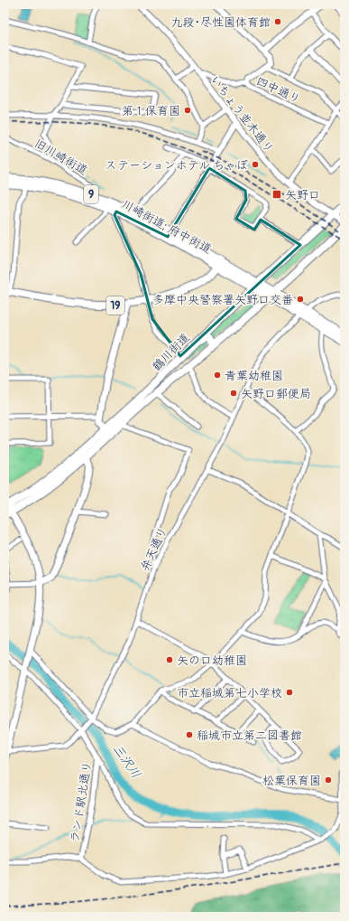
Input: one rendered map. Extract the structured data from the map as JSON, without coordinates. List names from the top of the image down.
{
  "streets": {
    "main road": [
      "9",
      "川崎街道; 府中街道",
      "19",
      "鶴川街道"
    ],
    "street": [
      "四中通り",
      "いちょう並木通り",
      "旧川崎街道",
      "弁天通り",
      "ランド駅北通り"
    ]
  },
  "crossings": [
    ["いちょう並木通り", "鶴川街道"],
    ["旧川崎街道", "9"],
    ["旧川崎街道", "川崎街道; 府中街道"],
    ["9", "川崎街道; 府中街道"],
    ["9", "鶴川街道"],
    ["9", "弁天通り"],
    ["川崎街道; 府中街道", "19"],
    ["川崎街道; 府中街道", "鶴川街道"],
    ["弁天通り", "ランド駅北通り"]
  ],
  "water": ["三沢川"],
  "places": {
    "other": [
      "九段･尽性園体育館",
      "第１保育園",
      "ステーションホテル ちゃぼ",
      "多摩中央警察署矢野口交番",
      "青葉幼稚園",
      "矢野口郵便局",
      "矢の口幼稚園",
      "市立稲城第七小学校",
      "稲城市立第二図書館",
      "松葉保育園"
    ],
    "transit": ["矢野口"]
  }
}
